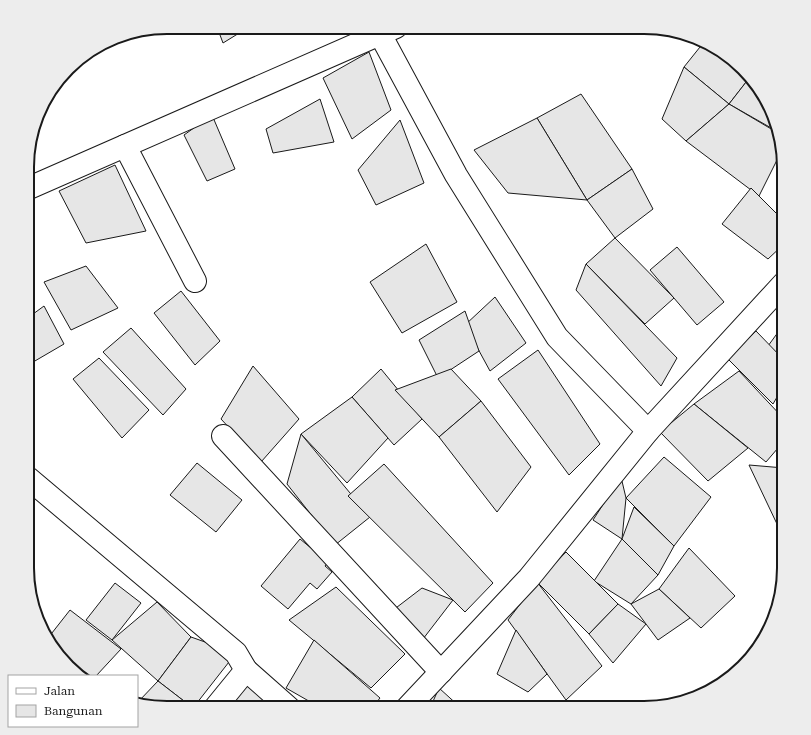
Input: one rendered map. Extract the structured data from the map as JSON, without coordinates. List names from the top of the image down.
{
  "legend": ["Jalan", "Bangunan"]
}
